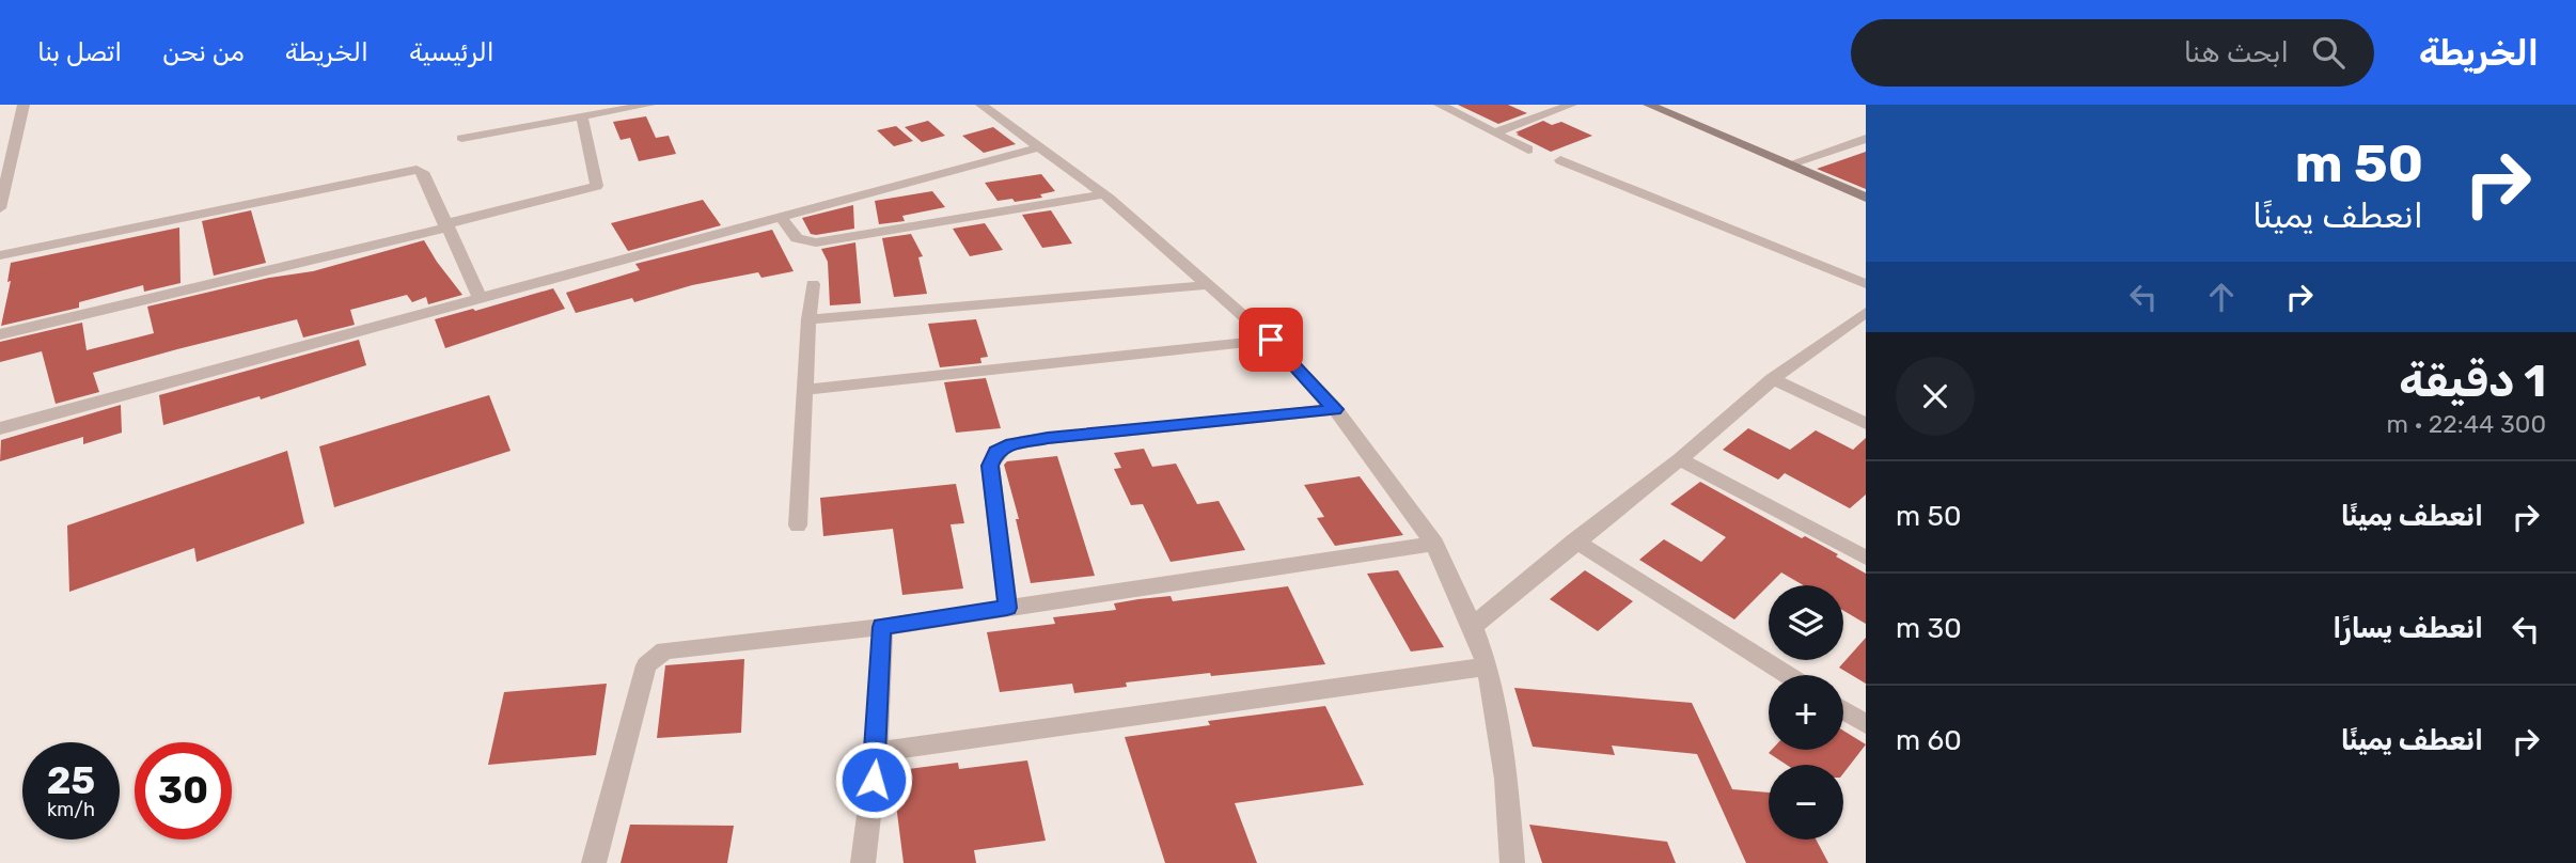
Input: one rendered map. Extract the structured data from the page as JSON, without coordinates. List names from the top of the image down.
{
  "page": {
    "header": "الخريطة",
    "search": "ابحث هنا",
    "nav": [
      "الرئيسية",
      "الخريطة",
      "من نحن",
      "اتصل بنا"
    ],
    "turn": ["50 m", "انعطف يمينًا"],
    "heading": ["1 دقيقة", "300 m · 22:44"],
    "list": [
      {
        "name": "انعطف يمينًا",
        "value": "50 m"
      },
      {
        "name": "انعطف يسارًا",
        "value": "30 m"
      },
      {
        "name": "انعطف يمينًا",
        "value": "60 m"
      }
    ],
    "map_buttons": ["+", "−"],
    "speed": "25 km/h",
    "limit": "30"
  }
}
